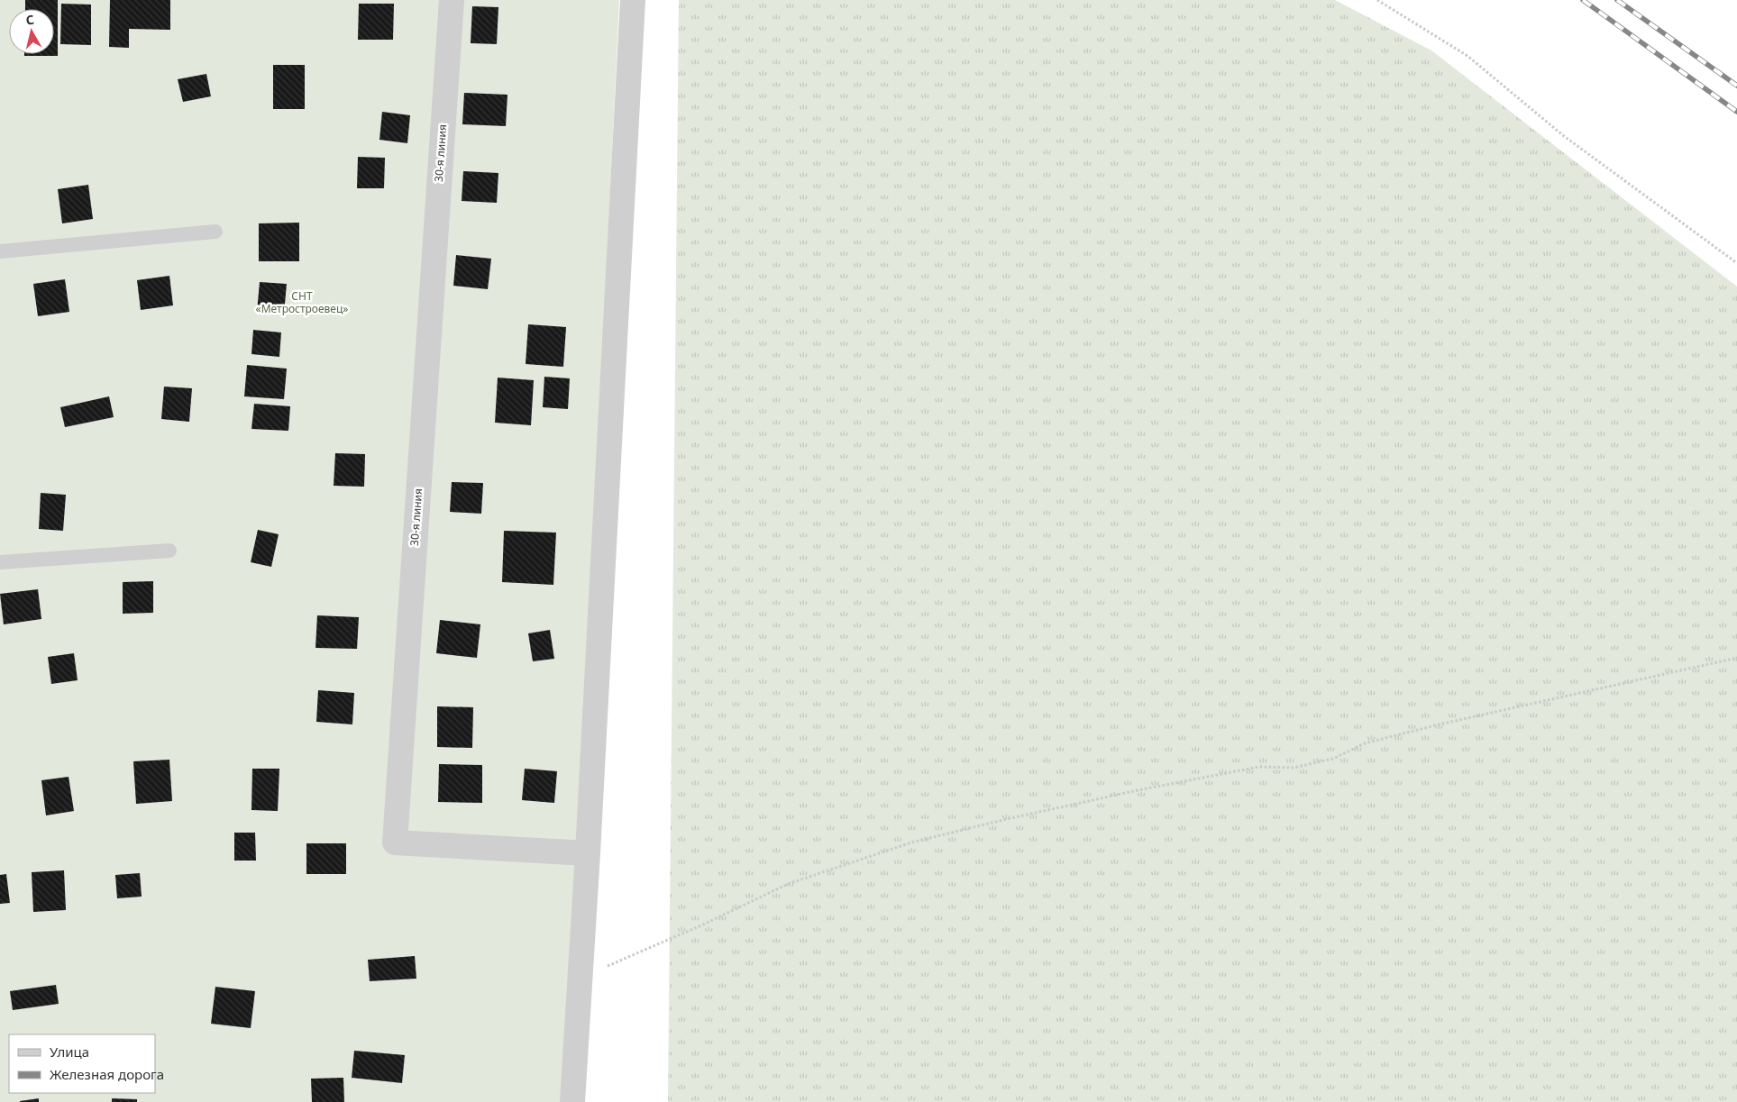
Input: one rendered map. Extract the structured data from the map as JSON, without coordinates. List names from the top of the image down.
{
  "streets": {
    "street": ["30-я линия"]
  },
  "parks": ["СНТ «Метростроевец»"],
  "legend": ["Улица", "Железная дорога"],
  "north": "top"
}
